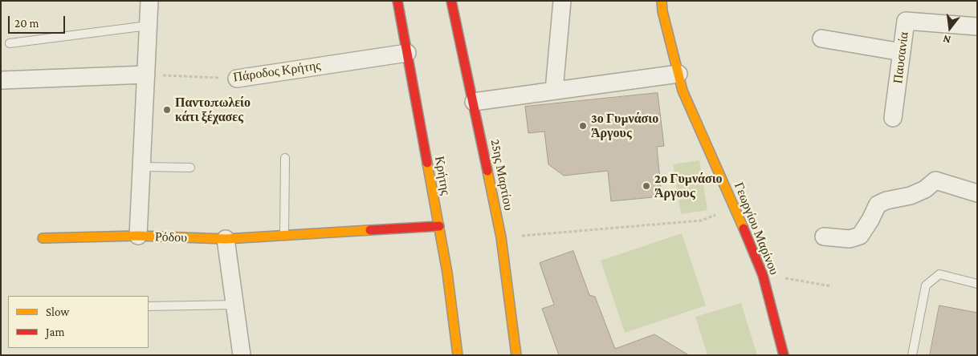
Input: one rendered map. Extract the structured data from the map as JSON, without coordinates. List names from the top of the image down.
{
  "streets": {
    "street": [
      "Παυσανία",
      "Πάροδος Κρήτης",
      "25ης Μαρτίου",
      "Κρήτης",
      "Γεωργίου Μαρίνου",
      "Ρόδου"
    ]
  },
  "crossings": [
    ["Πάροδος Κρήτης", "Κρήτης"],
    ["Πάροδος Κρήτης", "Ρόδου"],
    ["Κρήτης", "Ρόδου"]
  ],
  "places": ["Παντοπωλείο κάτι ξέχασες", "3ο Γυμνάσιο Άργους", "2ο Γυμνάσιο Άργους"],
  "legend": ["Slow", "Jam"],
  "scale_bar": "20 m",
  "north": "bottom"
}
